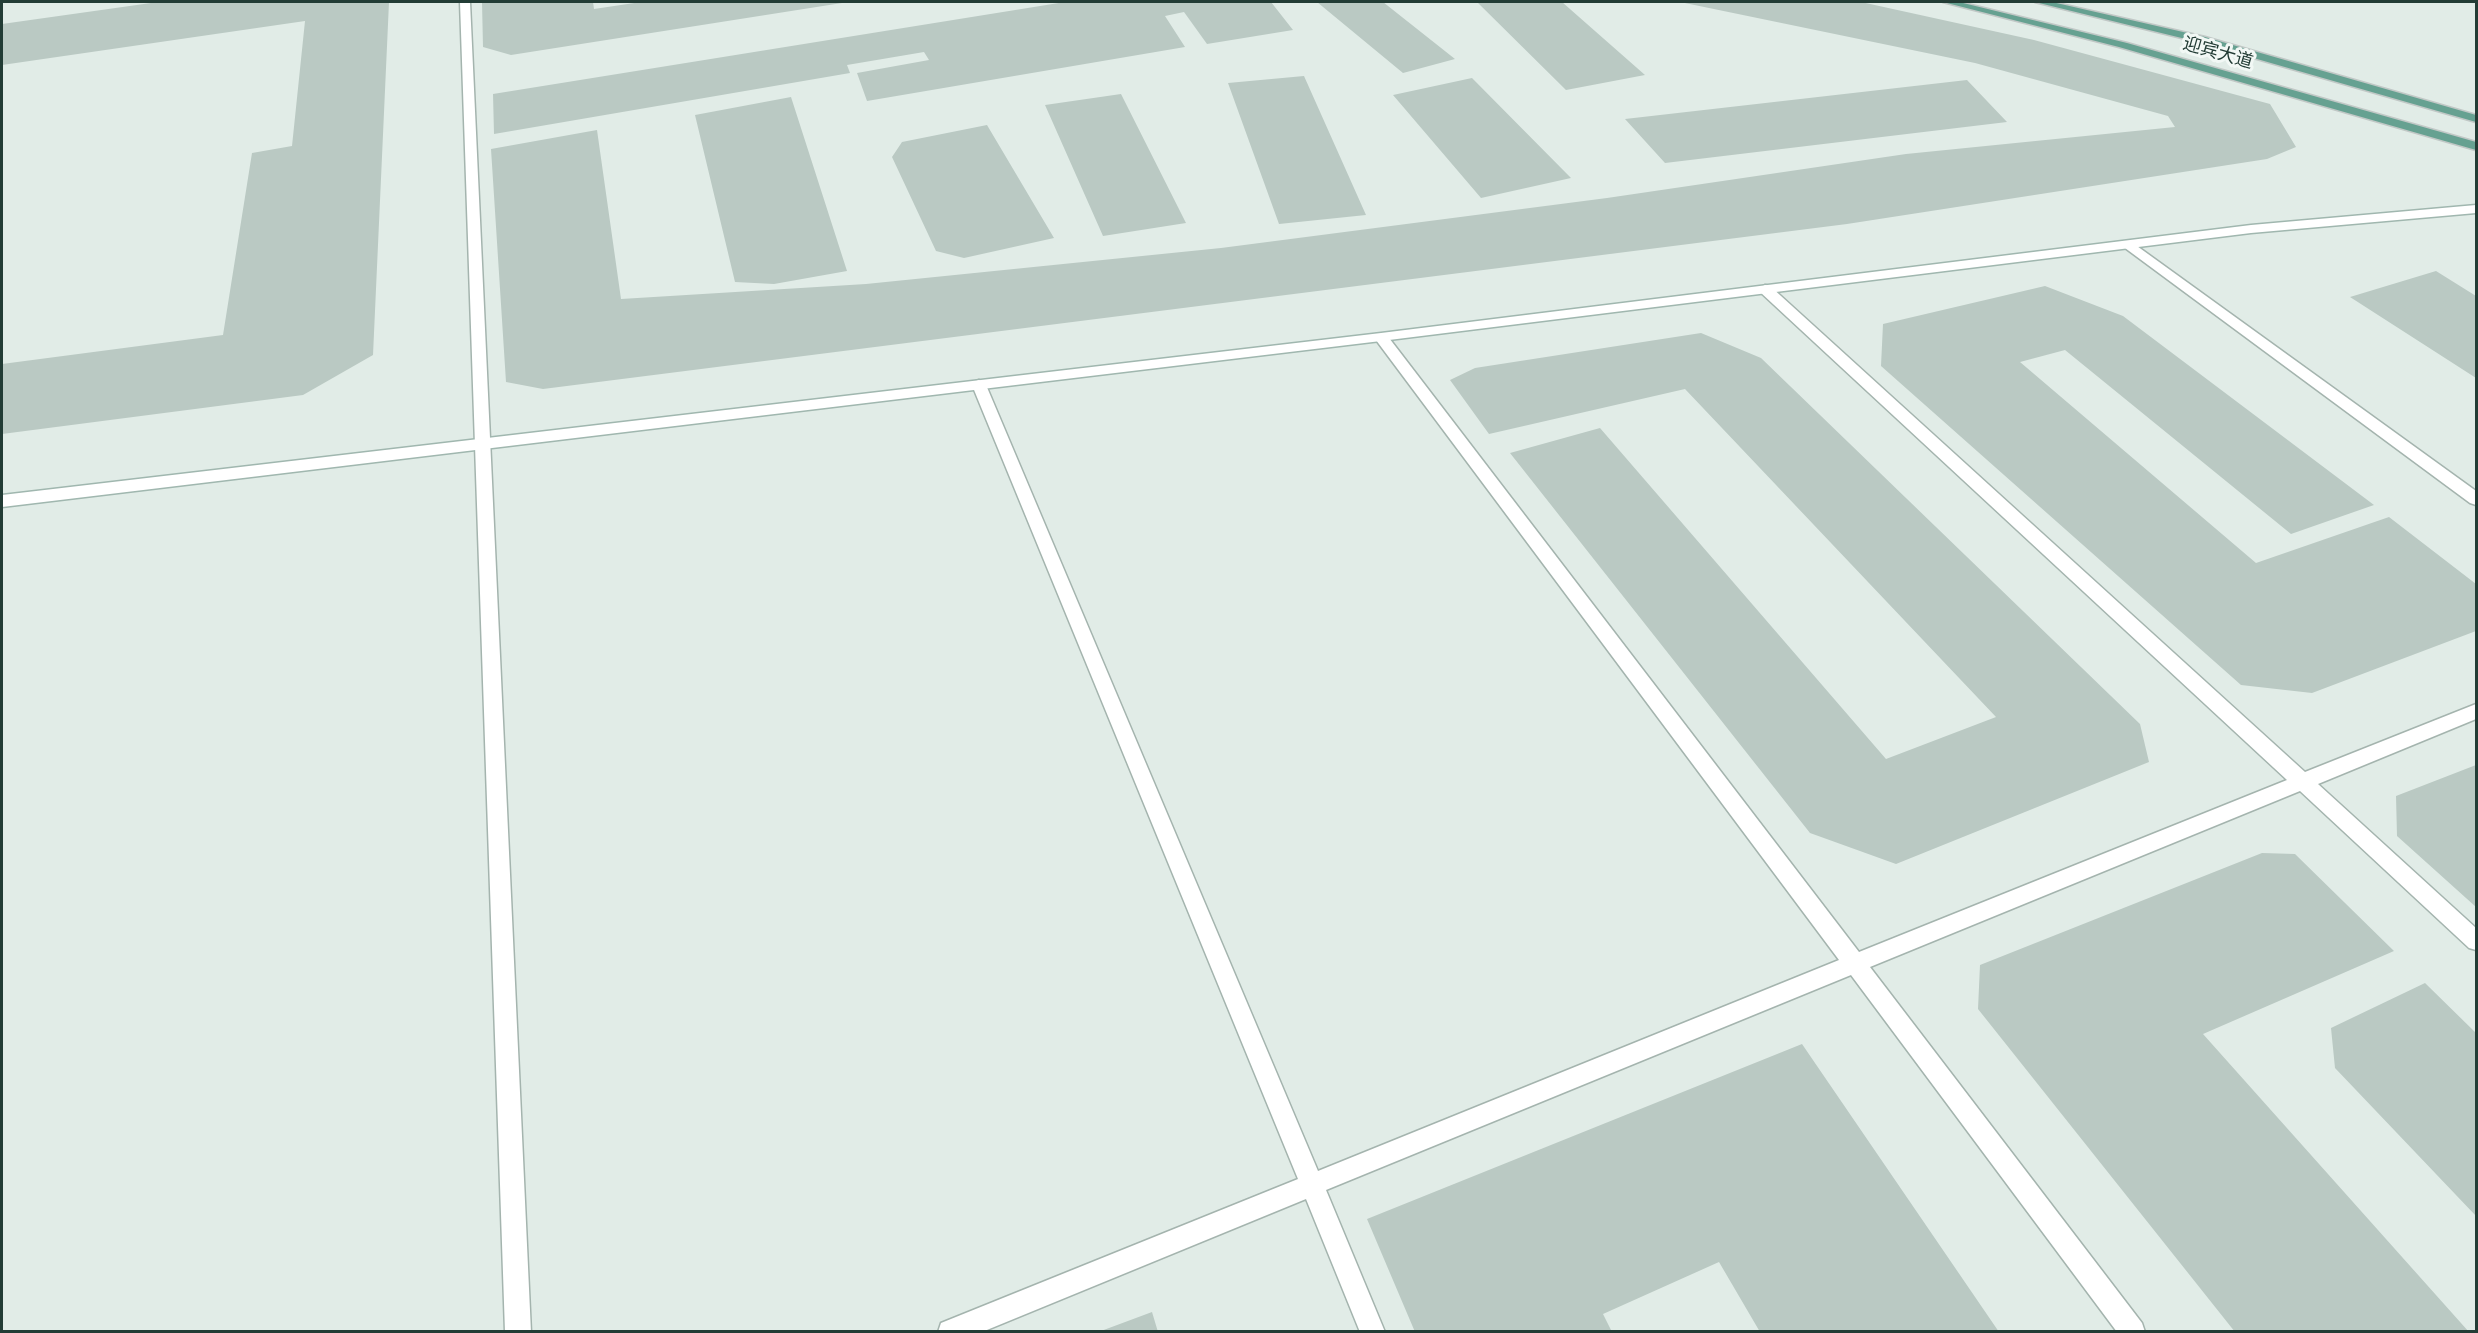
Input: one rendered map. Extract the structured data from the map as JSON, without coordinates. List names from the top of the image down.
{
  "streets": {
    "main road": ["迎宾大道"]
  }
}
